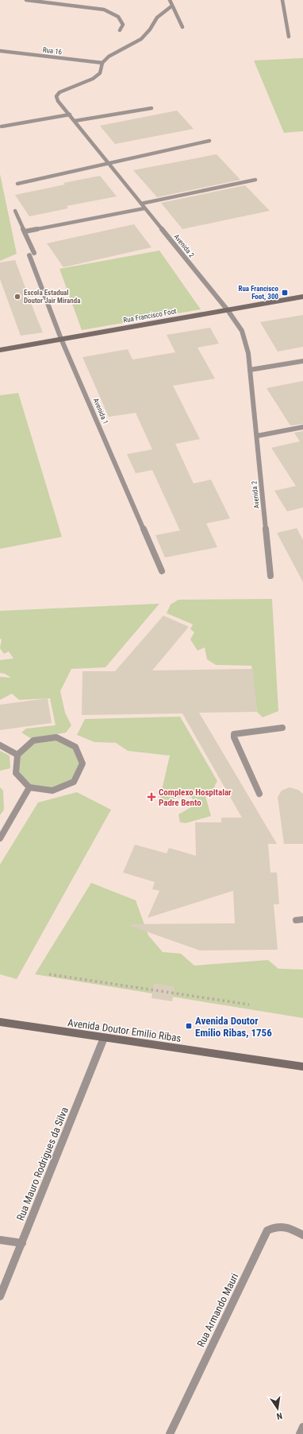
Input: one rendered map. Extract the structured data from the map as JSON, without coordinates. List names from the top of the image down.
{
  "streets": {
    "street": [
      "Rua 16",
      "Avenida 2",
      "Rua Francisco Foot",
      "Avenida 1",
      "Avenida Doutor Emilio Ribas",
      "Rua Mauro Rodrigues da Silva",
      "Rua Armando Mauri"
    ]
  },
  "crossings": [
    ["Rua 16", "Avenida 2"],
    ["Avenida 2", "Rua Francisco Foot"],
    ["Rua Francisco Foot", "Avenida 1"],
    ["Avenida Doutor Emilio Ribas", "Rua Mauro Rodrigues da Silva"]
  ],
  "places": {
    "transit": ["Rua Francisco Foot, 300", "Avenida Doutor Emilio Ribas, 1756"],
    "other": ["Escola Estadual Doutor Jair Miranda"],
    "health": ["Complexo Hospitalar Padre Bento"]
  },
  "north": "bottom"
}
